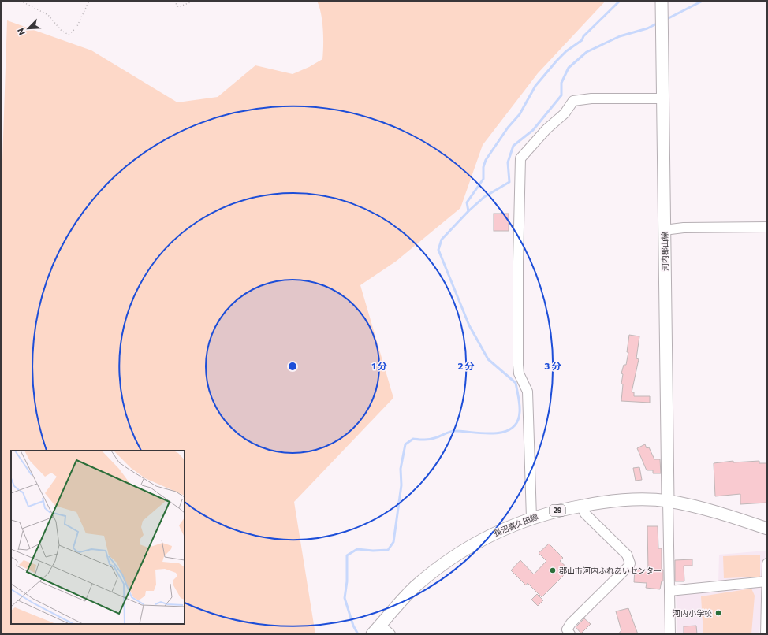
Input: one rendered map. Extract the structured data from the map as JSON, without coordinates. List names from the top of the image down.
{
  "streets": {
    "main road": ["河内郡山線", "29", "長沼喜久田線"]
  },
  "crossings": [
    ["河内郡山線", "長沼喜久田線"]
  ],
  "places": ["郡山市河内ふれあいセンター", "河内小学校"],
  "north": "bottom left",
  "rings": ["1 分", "2 分", "3 分"]
}
